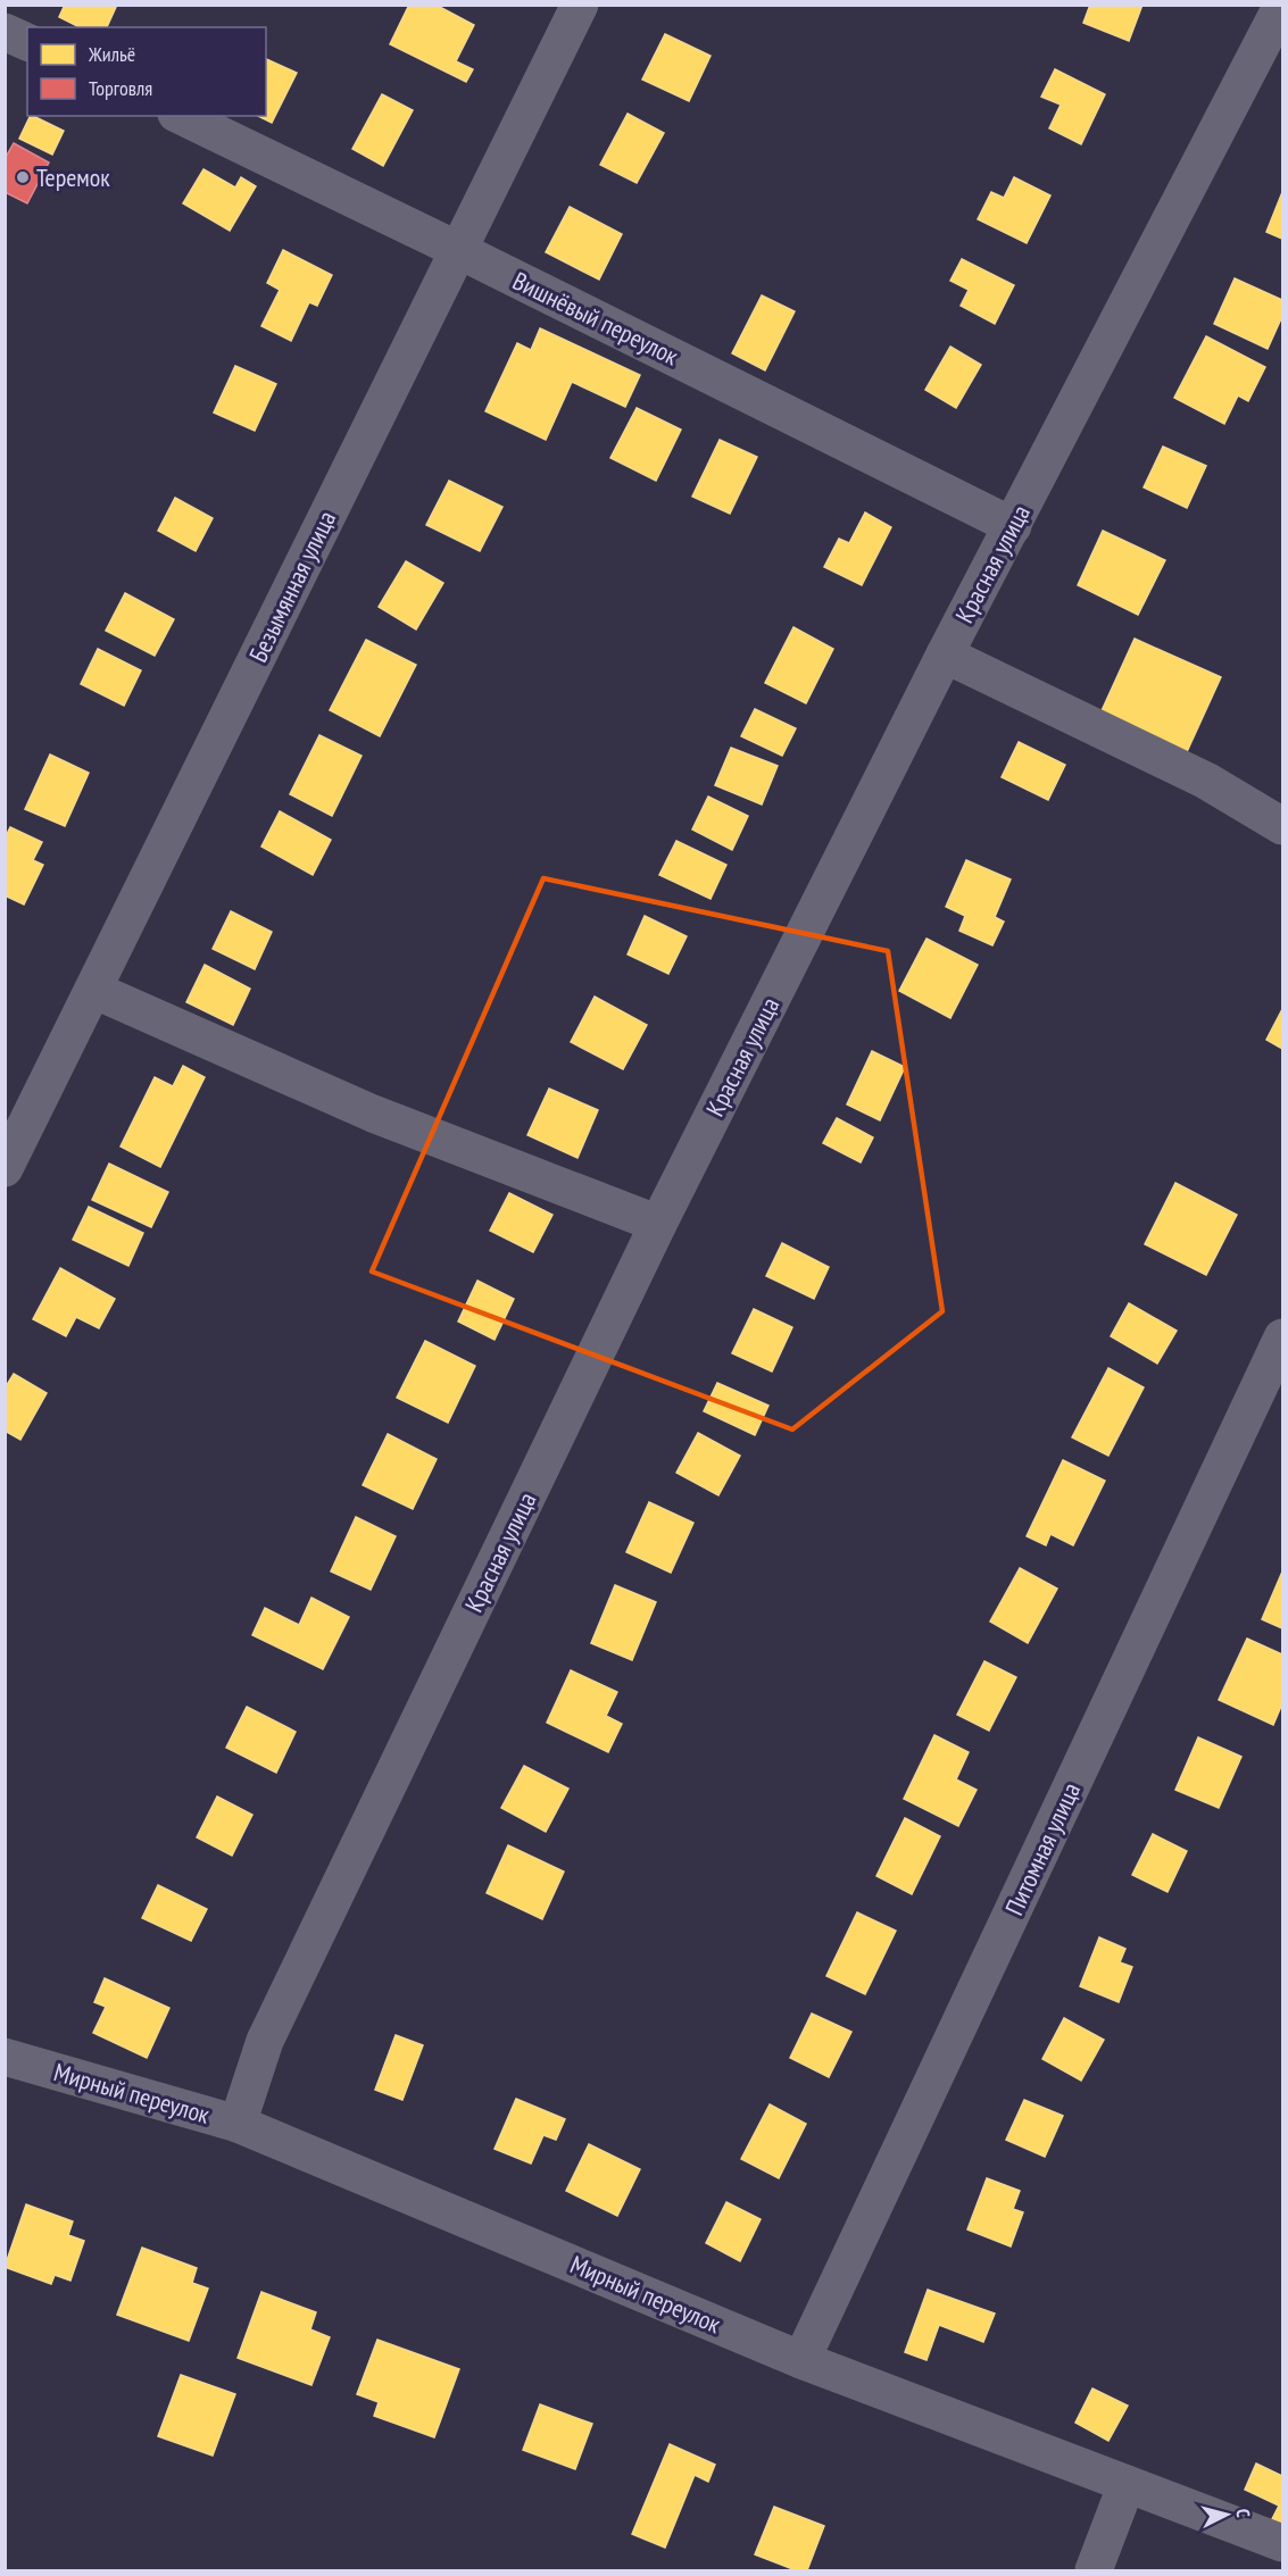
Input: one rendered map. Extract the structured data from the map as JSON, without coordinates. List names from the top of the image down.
{
  "streets": {
    "street": [
      "Вишнёвый переулок",
      "Красная улица",
      "Безымянная улица",
      "Питомная улица",
      "Мирный переулок"
    ]
  },
  "crossings": [
    ["Вишнёвый переулок", "Красная улица"],
    ["Вишнёвый переулок", "Безымянная улица"],
    ["Красная улица", "Мирный переулок"],
    ["Питомная улица", "Мирный переулок"]
  ],
  "places": ["Теремок"],
  "legend": ["Жильё", "Торговля"],
  "north": "right"
}
